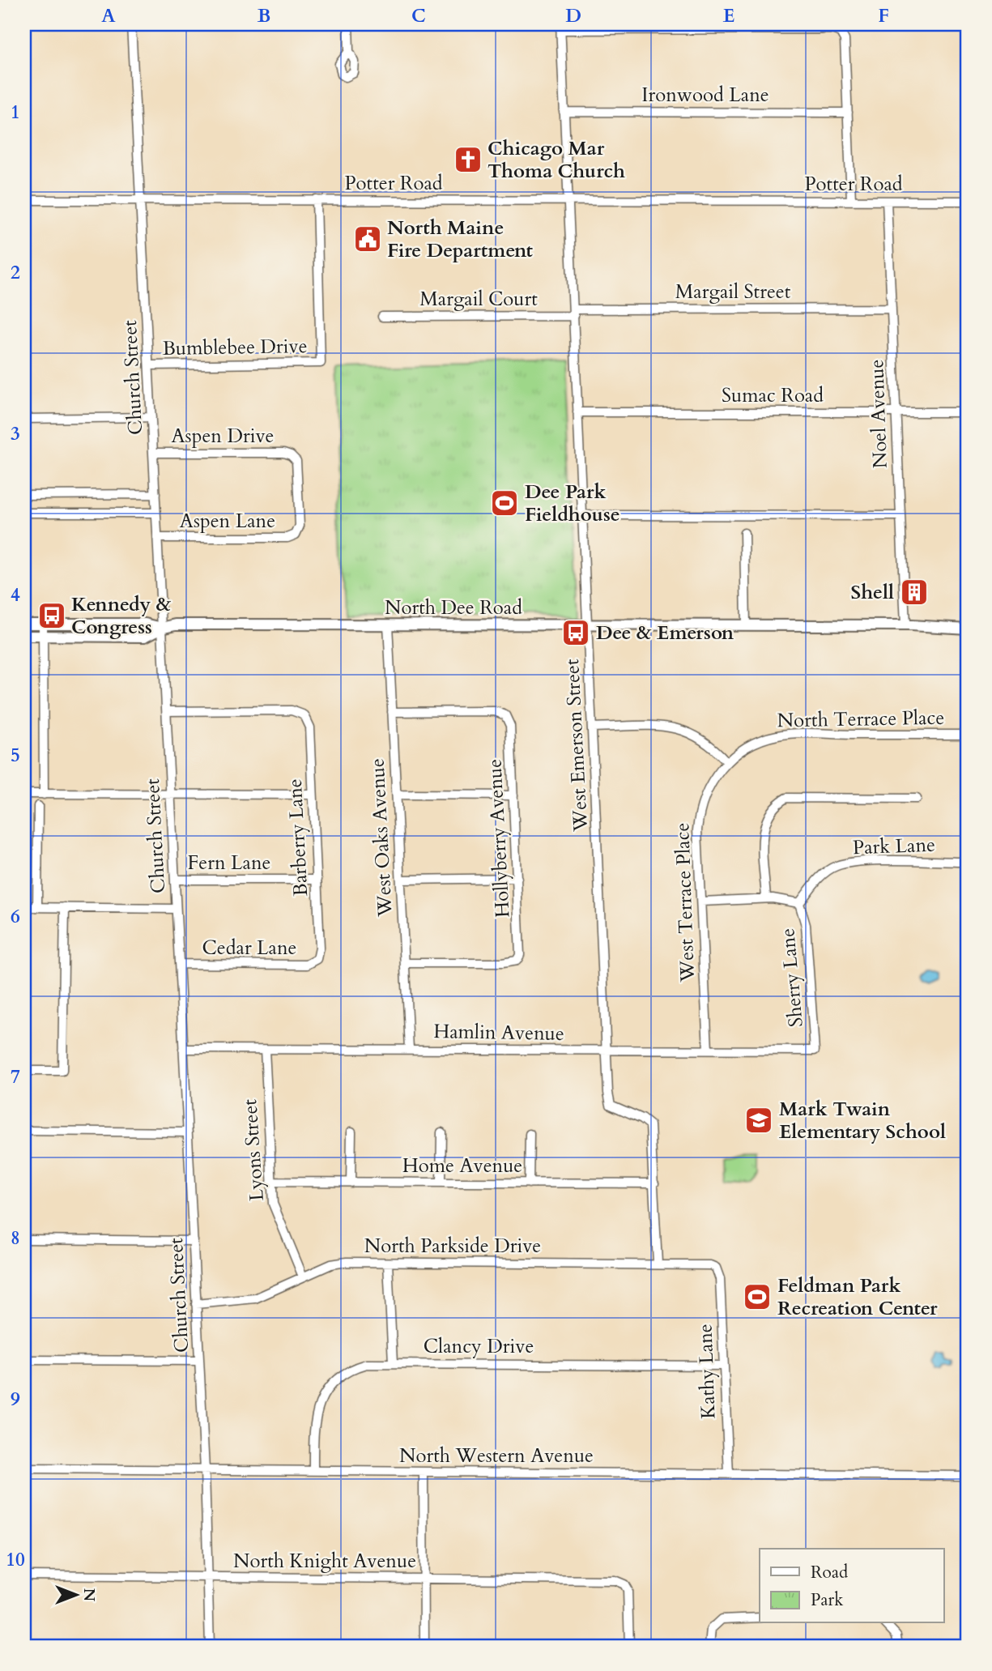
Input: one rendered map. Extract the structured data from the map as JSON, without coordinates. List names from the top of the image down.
{
  "streets": {
    "street": [
      "Ironwood Lane",
      "Potter Road",
      "Margail Street",
      "Margail Court",
      "Bumblebee Drive",
      "Church Street",
      "Sumac Road",
      "Noel Avenue",
      "Aspen Drive",
      "Aspen Lane",
      "North Dee Road",
      "North Terrace Place",
      "West Emerson Street",
      "Barberry Lane",
      "West Oaks Avenue",
      "Hollyberry Avenue",
      "Park Lane",
      "Fern Lane",
      "West Terrace Place",
      "Cedar Lane",
      "Sherry Lane",
      "Hamlin Avenue",
      "Lyons Street",
      "Home Avenue",
      "North Parkside Drive",
      "Clancy Drive",
      "Kathy Lane",
      "North Western Avenue",
      "North Knight Avenue"
    ]
  },
  "crossings": [
    ["Ironwood Lane", "West Emerson Street"],
    ["Potter Road", "Bumblebee Drive"],
    ["Potter Road", "Church Street"],
    ["Potter Road", "Noel Avenue"],
    ["Potter Road", "West Emerson Street"],
    ["Margail Street", "Margail Court"],
    ["Margail Street", "Noel Avenue"],
    ["Margail Street", "West Emerson Street"],
    ["Margail Court", "West Emerson Street"],
    ["Bumblebee Drive", "Church Street"],
    ["Church Street", "Aspen Drive"],
    ["Church Street", "Aspen Lane"],
    ["Church Street", "North Dee Road"],
    ["Church Street", "Barberry Lane"],
    ["Church Street", "Fern Lane"],
    ["Church Street", "Cedar Lane"],
    ["Church Street", "Hamlin Avenue"],
    ["Church Street", "North Parkside Drive"],
    ["Church Street", "North Western Avenue"],
    ["Church Street", "North Knight Avenue"],
    ["Sumac Road", "Noel Avenue"],
    ["Sumac Road", "West Emerson Street"],
    ["Noel Avenue", "North Dee Road"],
    ["Aspen Drive", "Aspen Lane"],
    ["North Dee Road", "West Emerson Street"],
    ["North Dee Road", "West Oaks Avenue"],
    ["North Terrace Place", "West Terrace Place"],
    ["West Emerson Street", "Hamlin Avenue"],
    ["West Emerson Street", "Home Avenue"],
    ["West Emerson Street", "North Parkside Drive"],
    ["Barberry Lane", "Fern Lane"],
    ["Barberry Lane", "Cedar Lane"],
    ["West Oaks Avenue", "Hollyberry Avenue"],
    ["West Oaks Avenue", "Hamlin Avenue"],
    ["Park Lane", "Sherry Lane"],
    ["West Terrace Place", "Hamlin Avenue"],
    ["Sherry Lane", "Hamlin Avenue"],
    ["Hamlin Avenue", "Lyons Street"],
    ["Lyons Street", "Home Avenue"],
    ["Lyons Street", "North Parkside Drive"],
    ["North Parkside Drive", "Kathy Lane"],
    ["Clancy Drive", "Kathy Lane"],
    ["Clancy Drive", "North Western Avenue"],
    ["Kathy Lane", "North Western Avenue"]
  ],
  "places": {
    "church": ["Chicago Mar Thoma Church"],
    "public building": ["North Maine Fire Department"],
    "sports": ["Dee Park Fieldhouse", "Feldman Park Recreation Center"],
    "building": ["Shell"],
    "bus stop": ["Kennedy & Congress", "Dee & Emerson"],
    "school or university": ["Mark Twain Elementary School"]
  },
  "legend": ["Road", "Park"],
  "north": "right",
  "grid": {
    "columns": [
      "A",
      "B",
      "C",
      "D",
      "E",
      "F"
    ],
    "rows": [
      "1",
      "2",
      "3",
      "4",
      "5",
      "6",
      "7",
      "8",
      "9",
      "10"
    ]
  }
}
